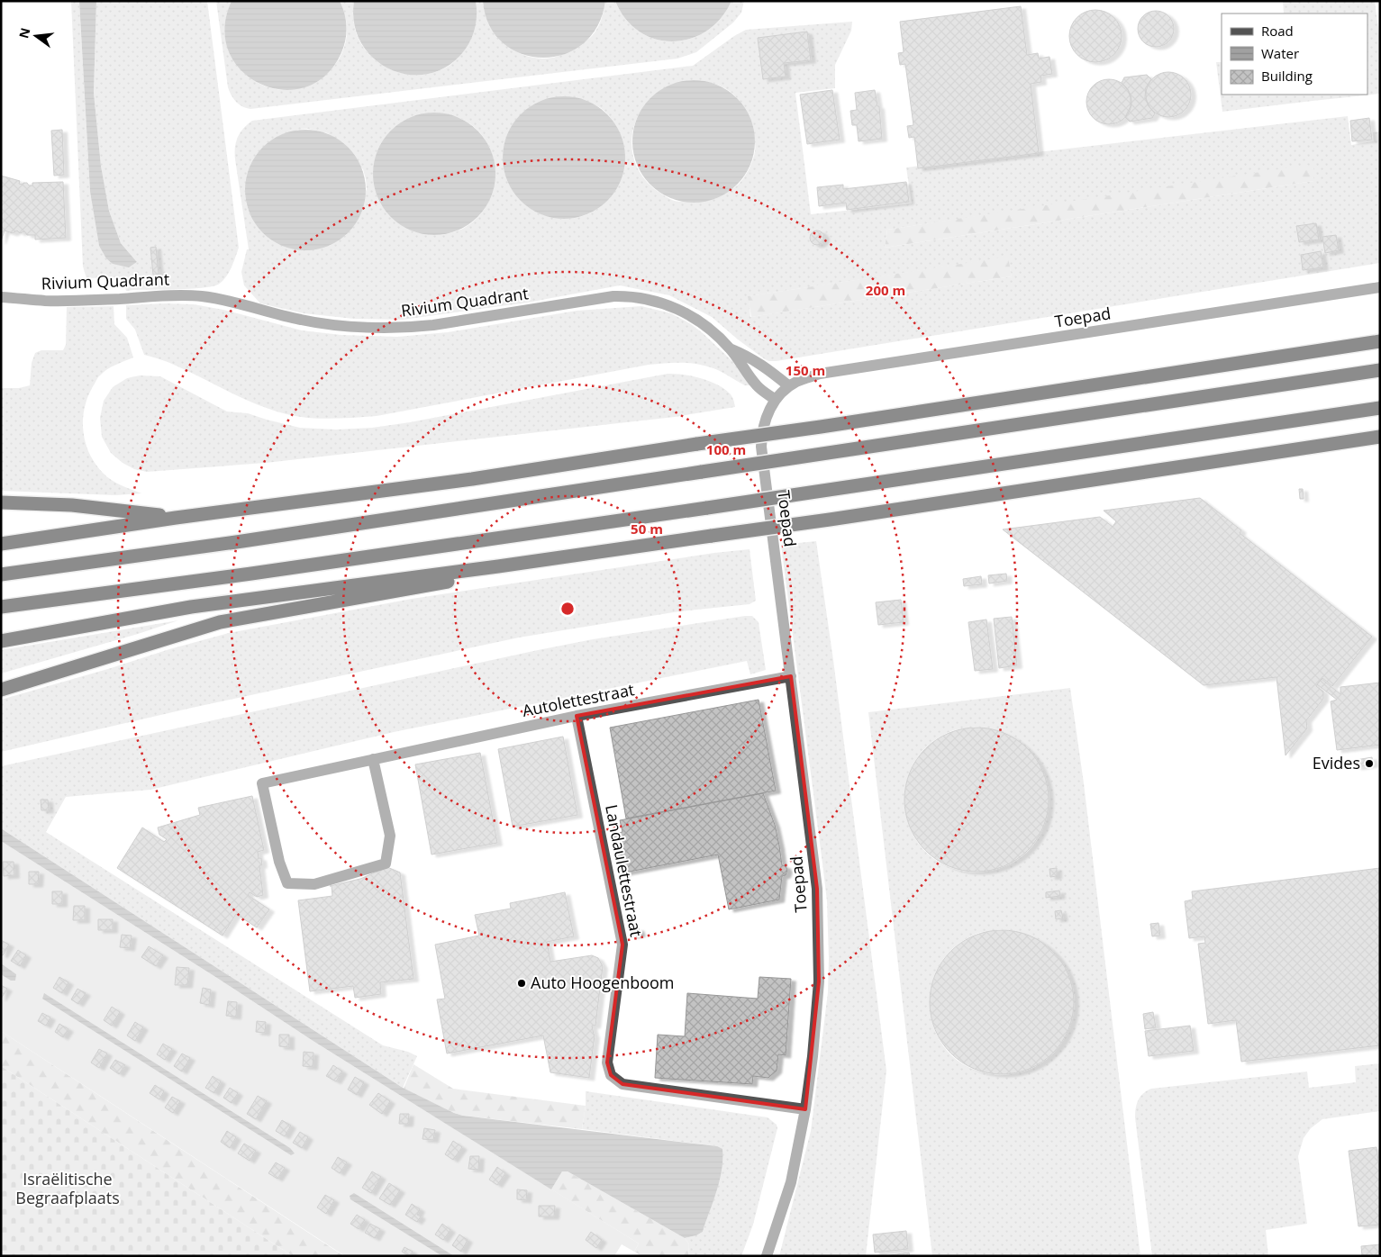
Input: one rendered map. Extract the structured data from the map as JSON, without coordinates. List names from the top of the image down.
{
  "streets": {
    "street": [
      "Rivium Quadrant",
      "Toepad",
      "Autolettestraat",
      "Landaulettestraat"
    ]
  },
  "crossings": [
    ["Rivium Quadrant", "Toepad"],
    ["Toepad", "Autolettestraat"],
    ["Toepad", "Landaulettestraat"],
    ["Autolettestraat", "Landaulettestraat"]
  ],
  "parks": ["Israëlitische Begraafplaats"],
  "places": ["Evides", "Auto Hoogenboom"],
  "legend": ["Road", "Water", "Building"],
  "north": "left",
  "rings": [
    "200 m",
    "150 m",
    "100 m",
    "50 m"
  ]
}
